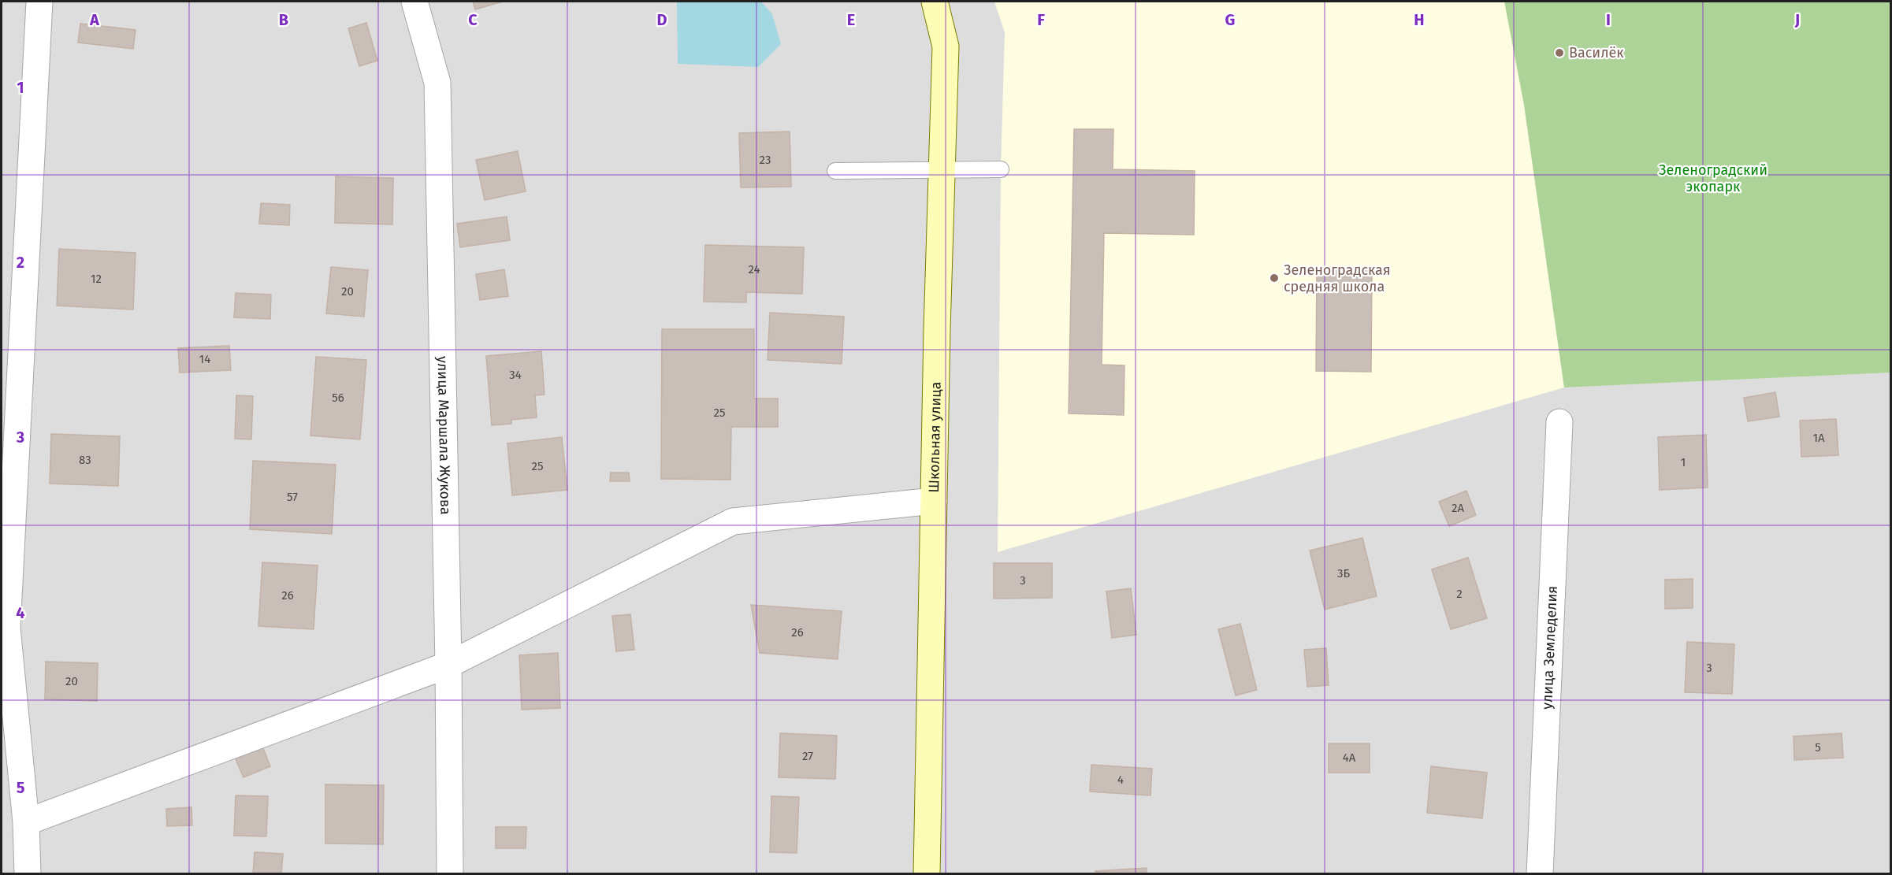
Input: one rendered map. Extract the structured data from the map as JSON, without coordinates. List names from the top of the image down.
{
  "streets": {
    "street": ["улица Маршала Жукова", "Школьная улица", "улица Земледелия"]
  },
  "parks": ["Зеленоградский экопарк"],
  "places": ["Василёк", "Зеленоградская средняя школа"],
  "house_numbers": [
    "23",
    "24",
    "12",
    "20",
    "14",
    "34",
    "56",
    "25",
    "1А",
    "83",
    "1",
    "25",
    "57",
    "2А",
    "3Б",
    "3",
    "2",
    "26",
    "26",
    "3",
    "20",
    "5",
    "27",
    "4А",
    "4"
  ],
  "grid": {
    "columns": [
      "A",
      "B",
      "C",
      "D",
      "E",
      "F",
      "G",
      "H",
      "I",
      "J"
    ],
    "rows": [
      "1",
      "2",
      "3",
      "4",
      "5"
    ]
  }
}
